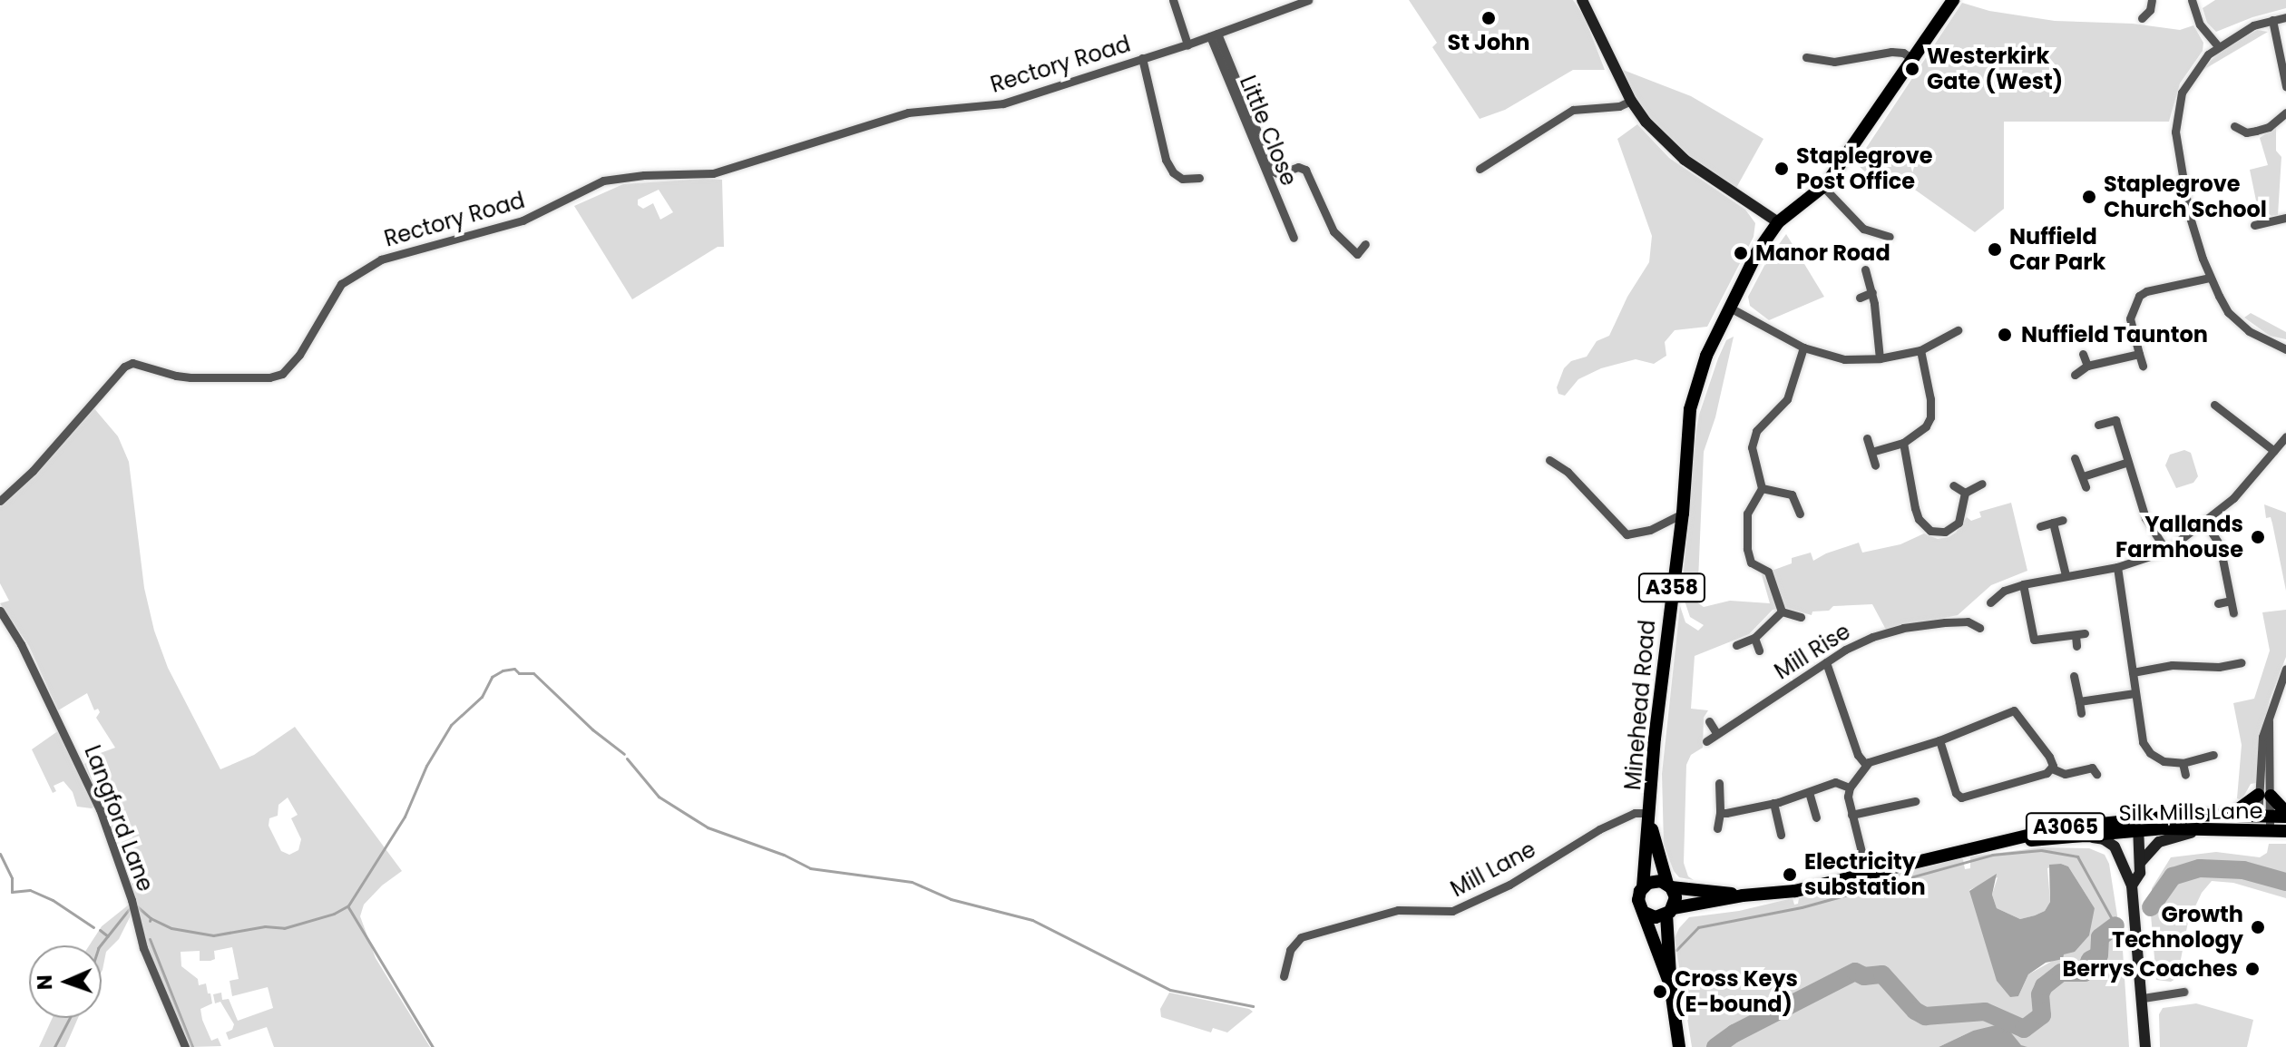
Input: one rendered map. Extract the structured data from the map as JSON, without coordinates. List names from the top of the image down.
{
  "streets": {
    "main road": [
      "A358",
      "Minehead Road",
      "Silk Mills Lane",
      "A3065"
    ],
    "street": [
      "Rectory Road",
      "Little Close",
      "Mill Rise",
      "Langford Lane",
      "Mill Lane"
    ]
  },
  "crossings": [
    ["Rectory Road", "Little Close"],
    ["A358", "Minehead Road"],
    ["A358", "Silk Mills Lane"],
    ["Minehead Road", "Silk Mills Lane"],
    ["Minehead Road", "Mill Lane"]
  ],
  "places": [
    "St John",
    "Westerkirk Gate (West)",
    "Staplegrove Post Office",
    "Staplegrove Church School",
    "Nuffield Car Park",
    "Manor Road",
    "Nuffield Taunton",
    "Yallands Farmhouse",
    "Electricity substation",
    "Growth Technology",
    "Berrys Coaches",
    "Cross Keys (E-bound)"
  ],
  "north": "left"
}
